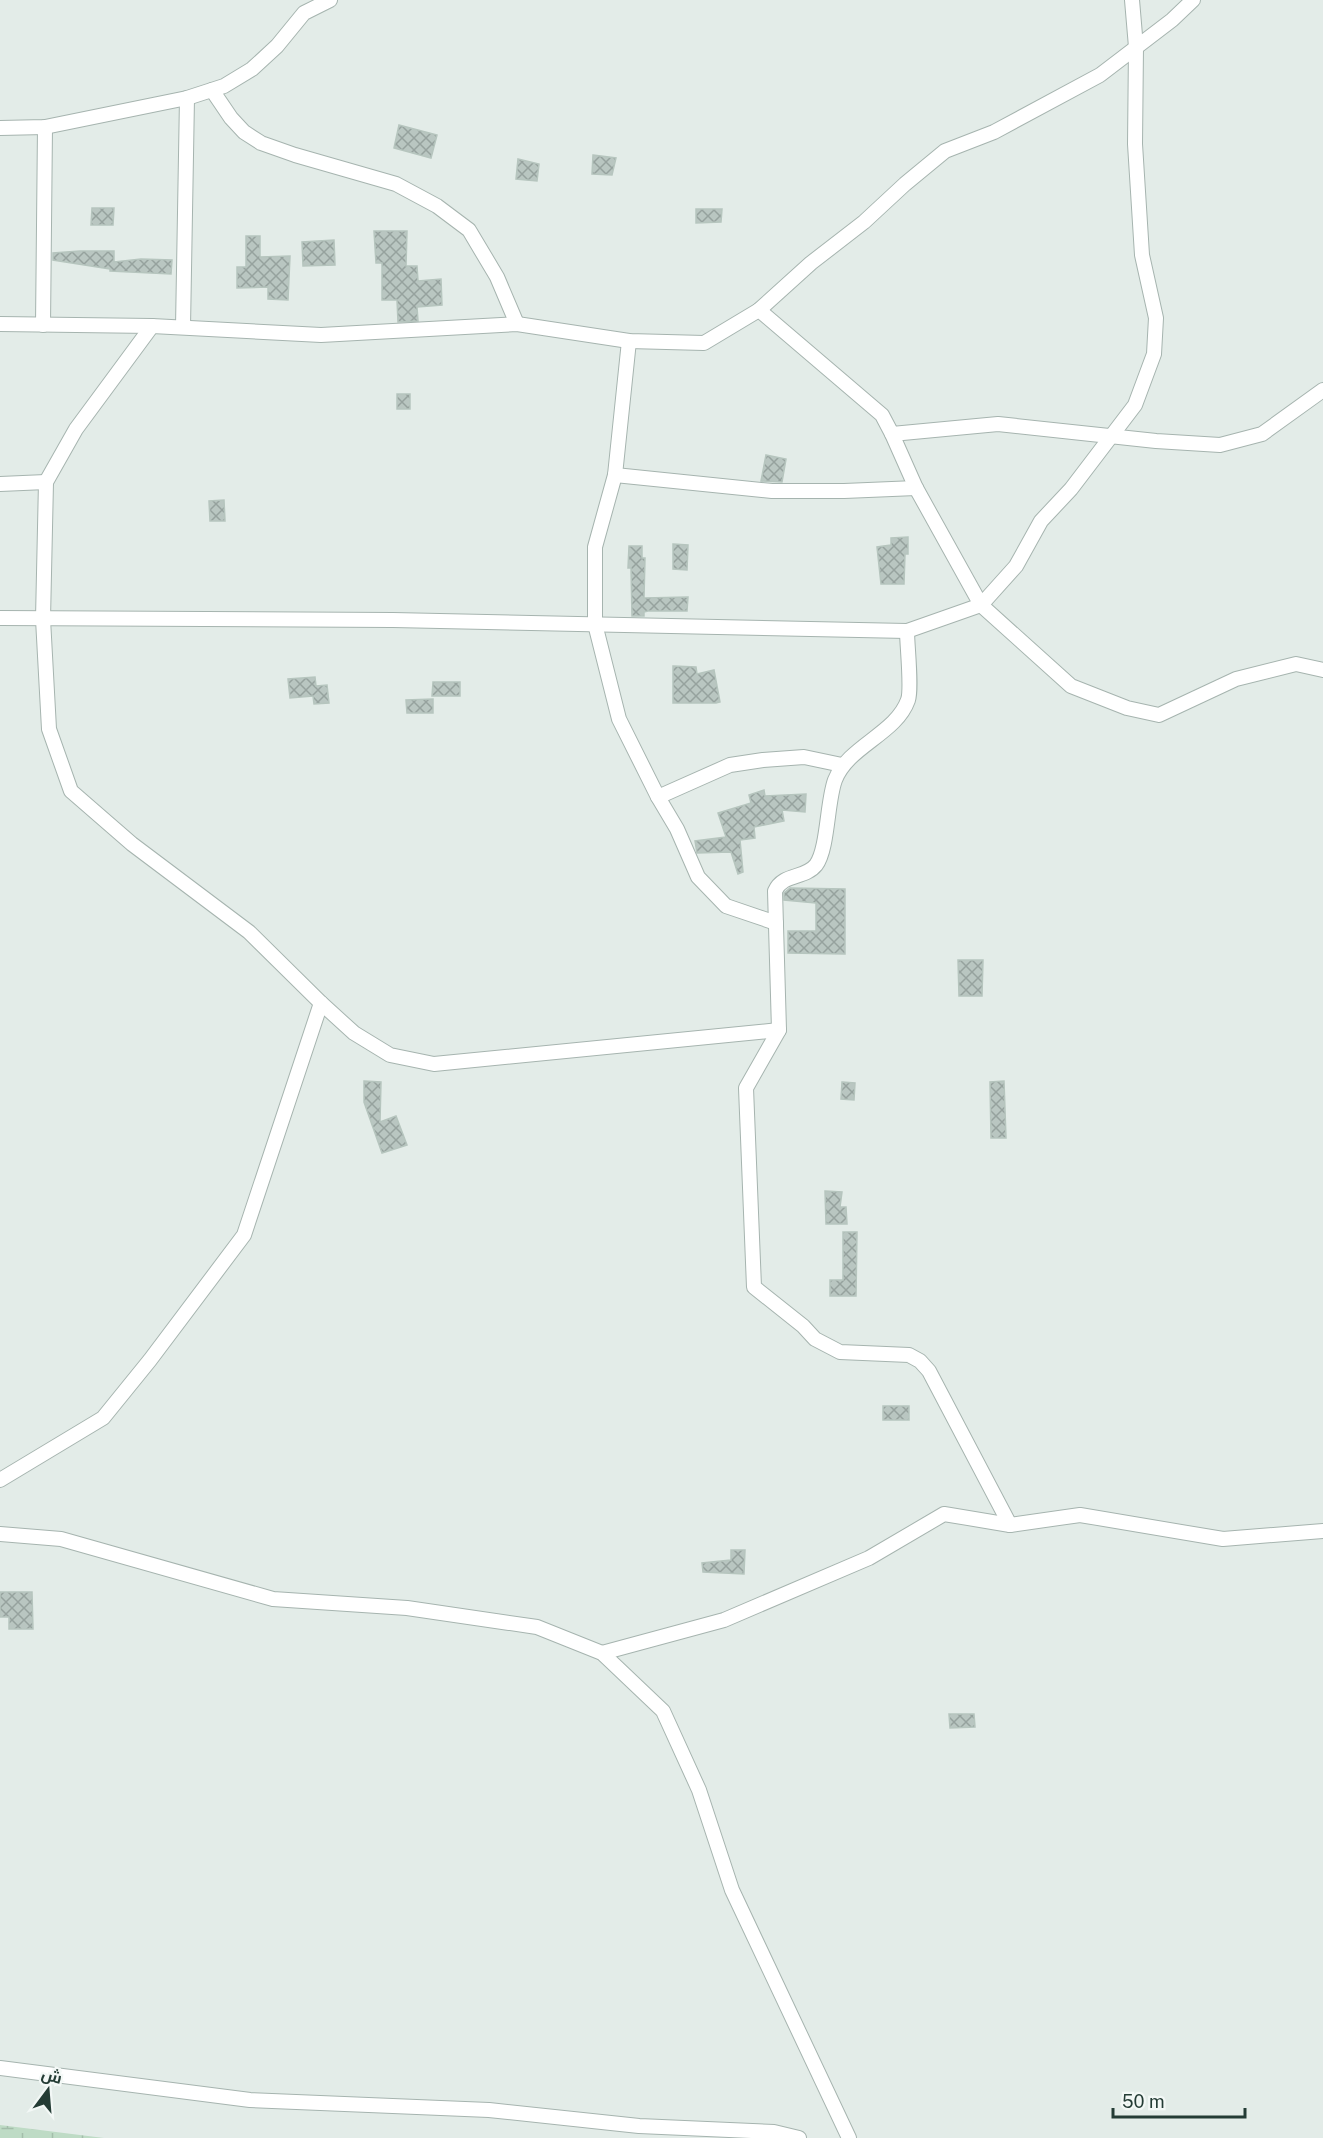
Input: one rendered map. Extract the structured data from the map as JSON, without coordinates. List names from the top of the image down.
{
  "scale_bar": "50 m",
  "north": "top"
}
